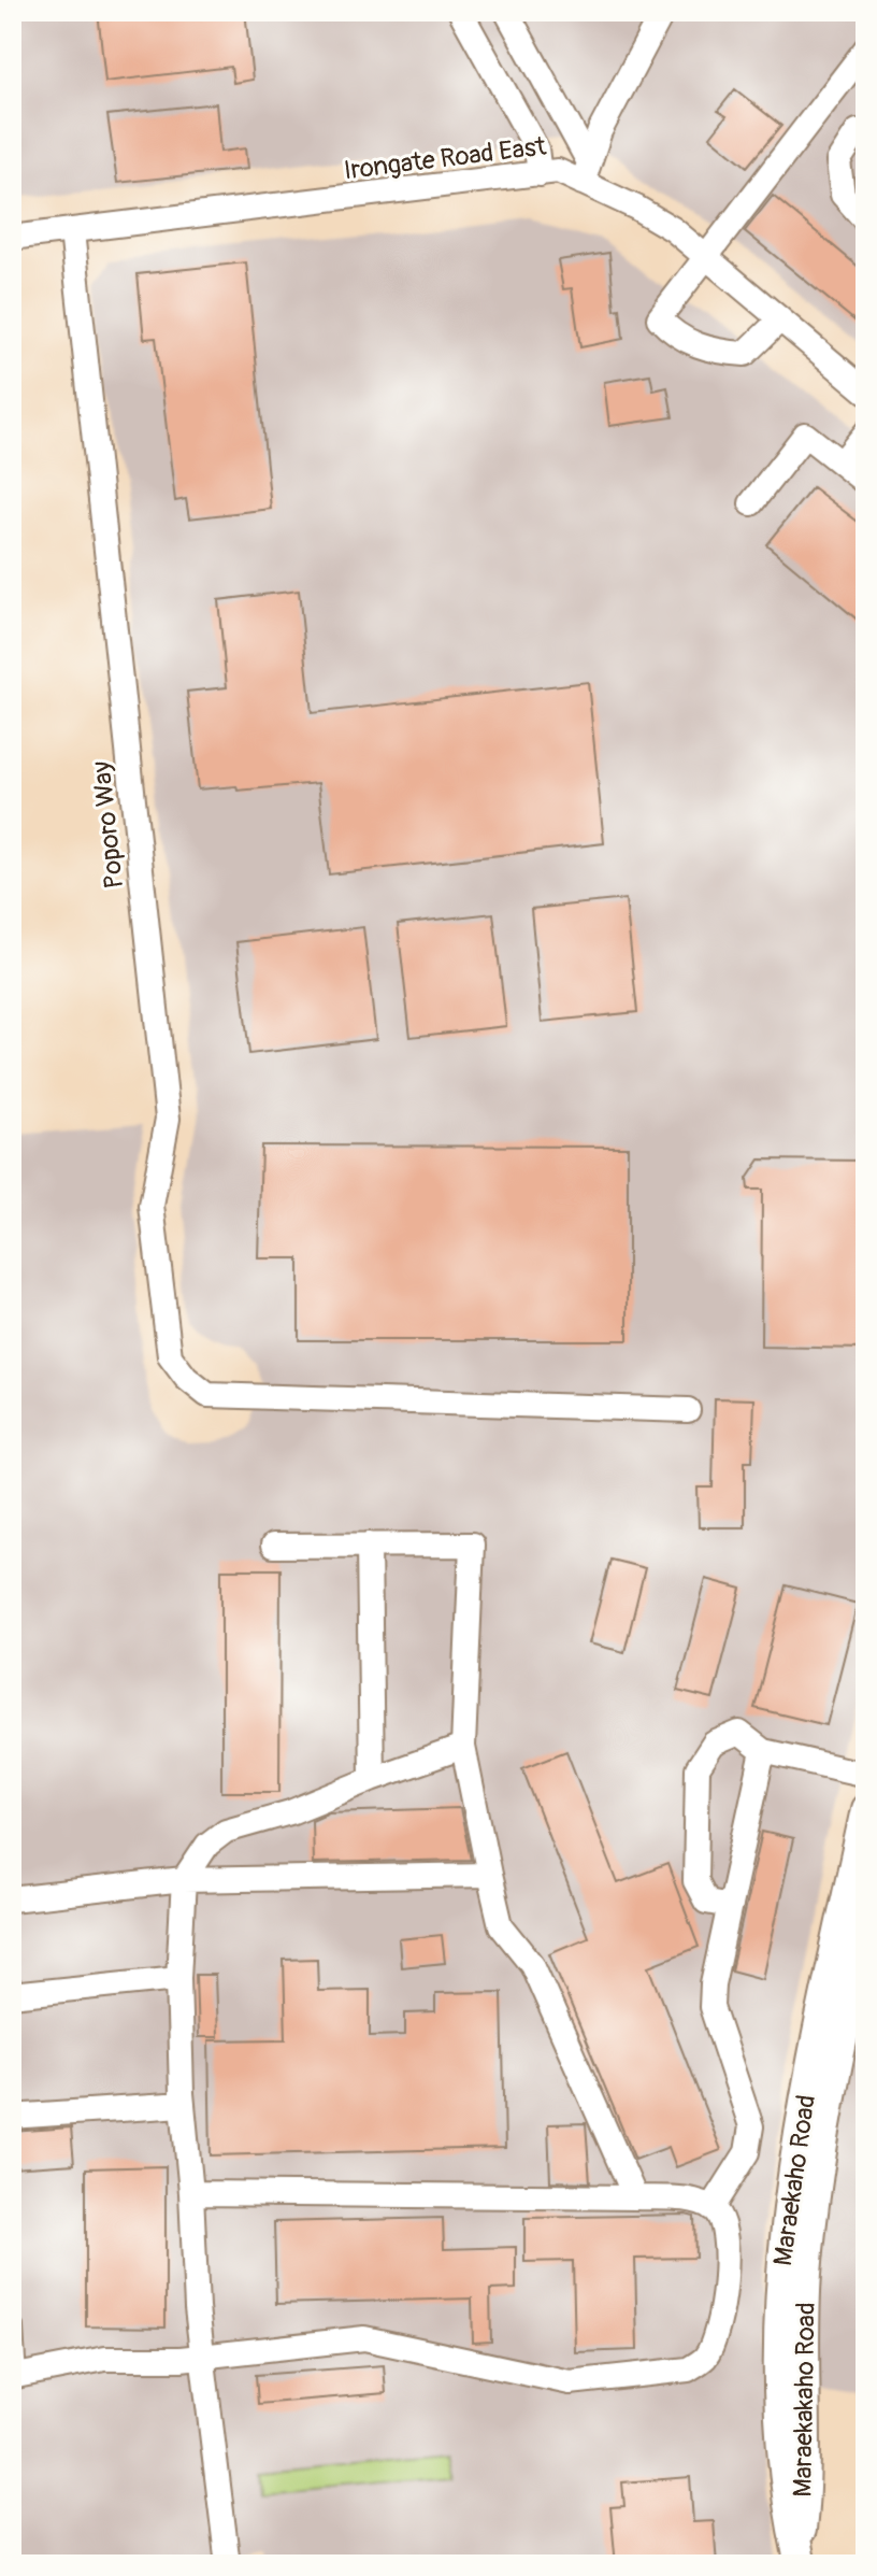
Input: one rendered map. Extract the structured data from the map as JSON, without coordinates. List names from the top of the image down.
{
  "streets": {
    "main road": ["Maraekaho Road", "Maraekakaho Road"],
    "street": ["Irongate Road East", "Poporo Way"]
  },
  "crossings": [
    ["Irongate Road East", "Poporo Way"],
    ["Maraekaho Road", "Maraekakaho Road"]
  ]
}
